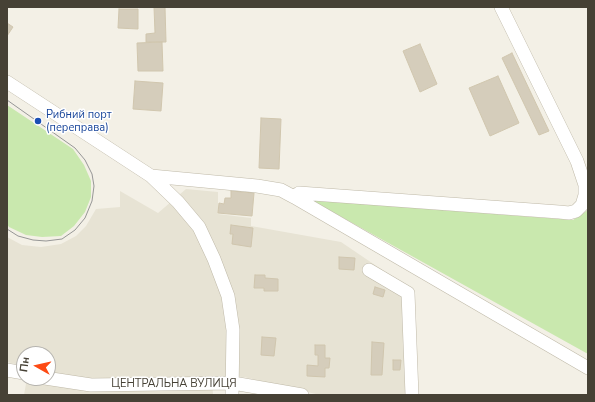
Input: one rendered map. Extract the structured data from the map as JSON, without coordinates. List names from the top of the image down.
{
  "streets": {
    "street": ["ЦЕНТРАЛЬНА ВУЛИЦЯ"]
  },
  "places": ["Рибний порт (переправа)"],
  "north": "left"
}
